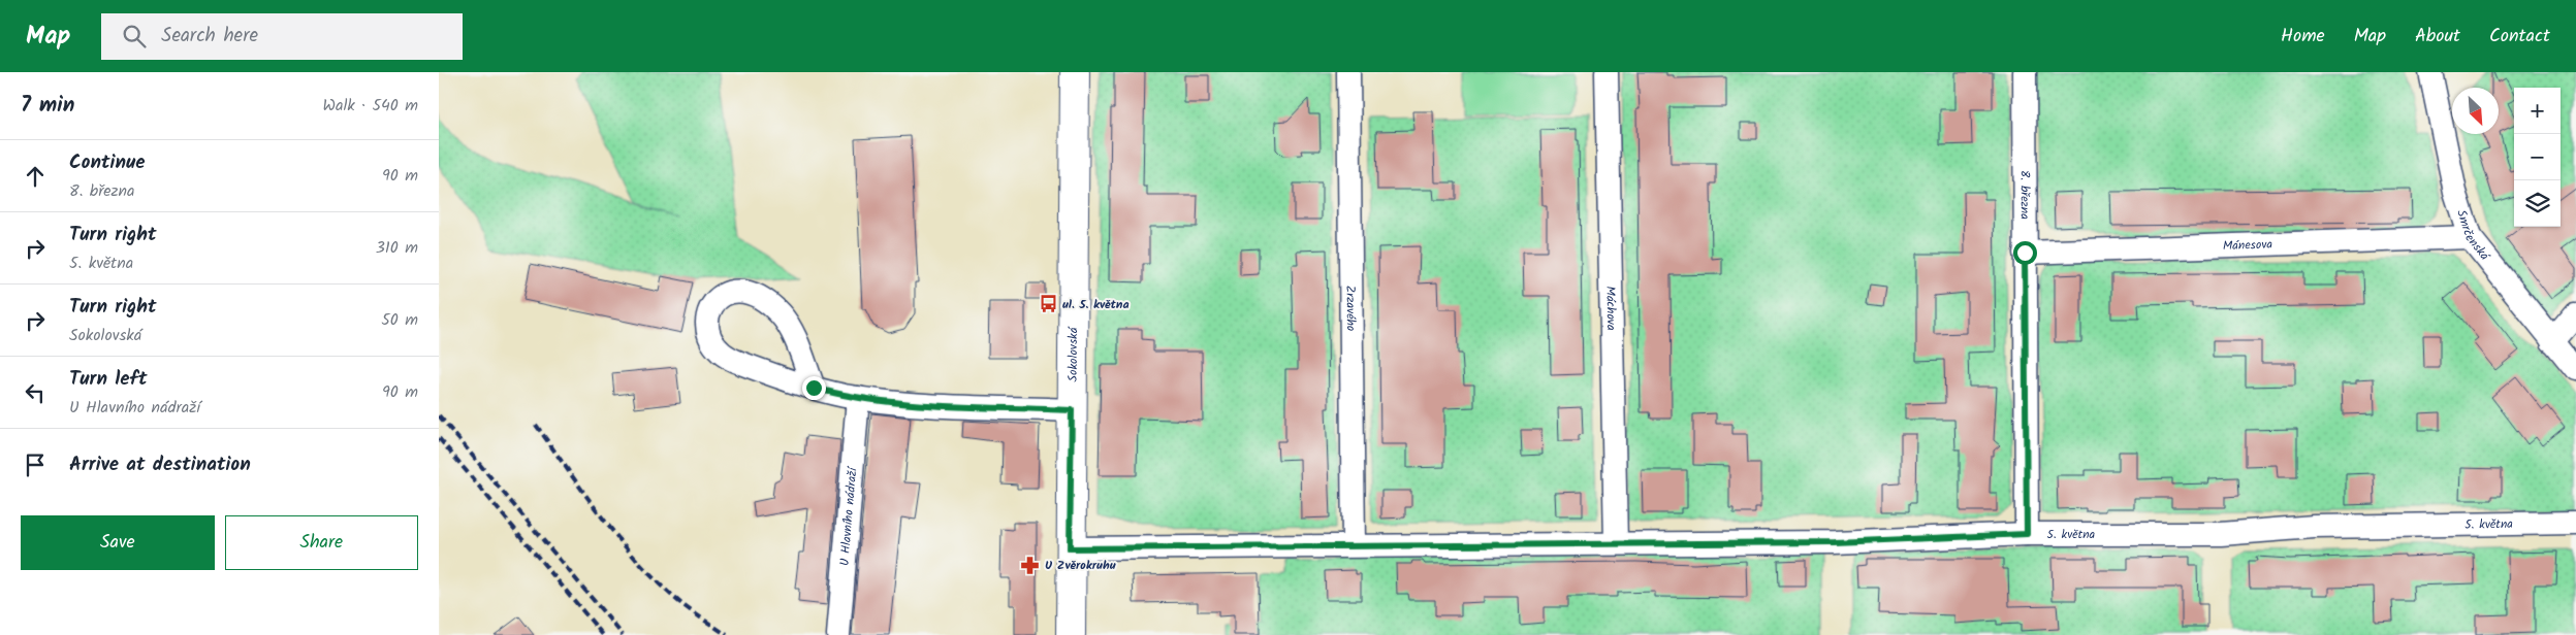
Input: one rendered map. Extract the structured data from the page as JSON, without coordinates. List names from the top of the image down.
{
  "streets": {
    "street": [
      "8. března",
      "Smrčenská",
      "Mánesova",
      "Máchova",
      "Zrzavého",
      "Sokolovská",
      "U Hlavního nádraží",
      "5. května"
    ]
  },
  "crossings": [
    ["8. března", "Mánesova"],
    ["8. března", "5. května"],
    ["Smrčenská", "Mánesova"],
    ["Máchova", "5. května"],
    ["Zrzavého", "5. května"],
    ["Sokolovská", "5. května"]
  ],
  "places": {
    "bus stop": ["ul. 5. května"],
    "pharmacy": ["U Zvěrokruhu"]
  },
  "north": "bottom right",
  "page": {
    "header": "Map",
    "search": "Search here",
    "nav": [
      "Home",
      "Map",
      "About",
      "Contact"
    ],
    "heading": ["7 min", "Walk · 540 m"],
    "map_buttons": ["+", "−"],
    "list": [
      ["Continue", "8. března", "90 m"],
      ["Turn right", "5. května", "310 m"],
      ["Turn right", "Sokolovská", "50 m"],
      ["Turn left", "U Hlavního nádraží", "90 m"],
      "Arrive at destination"
    ],
    "buttons": ["Save", "Share"]
  }
}
